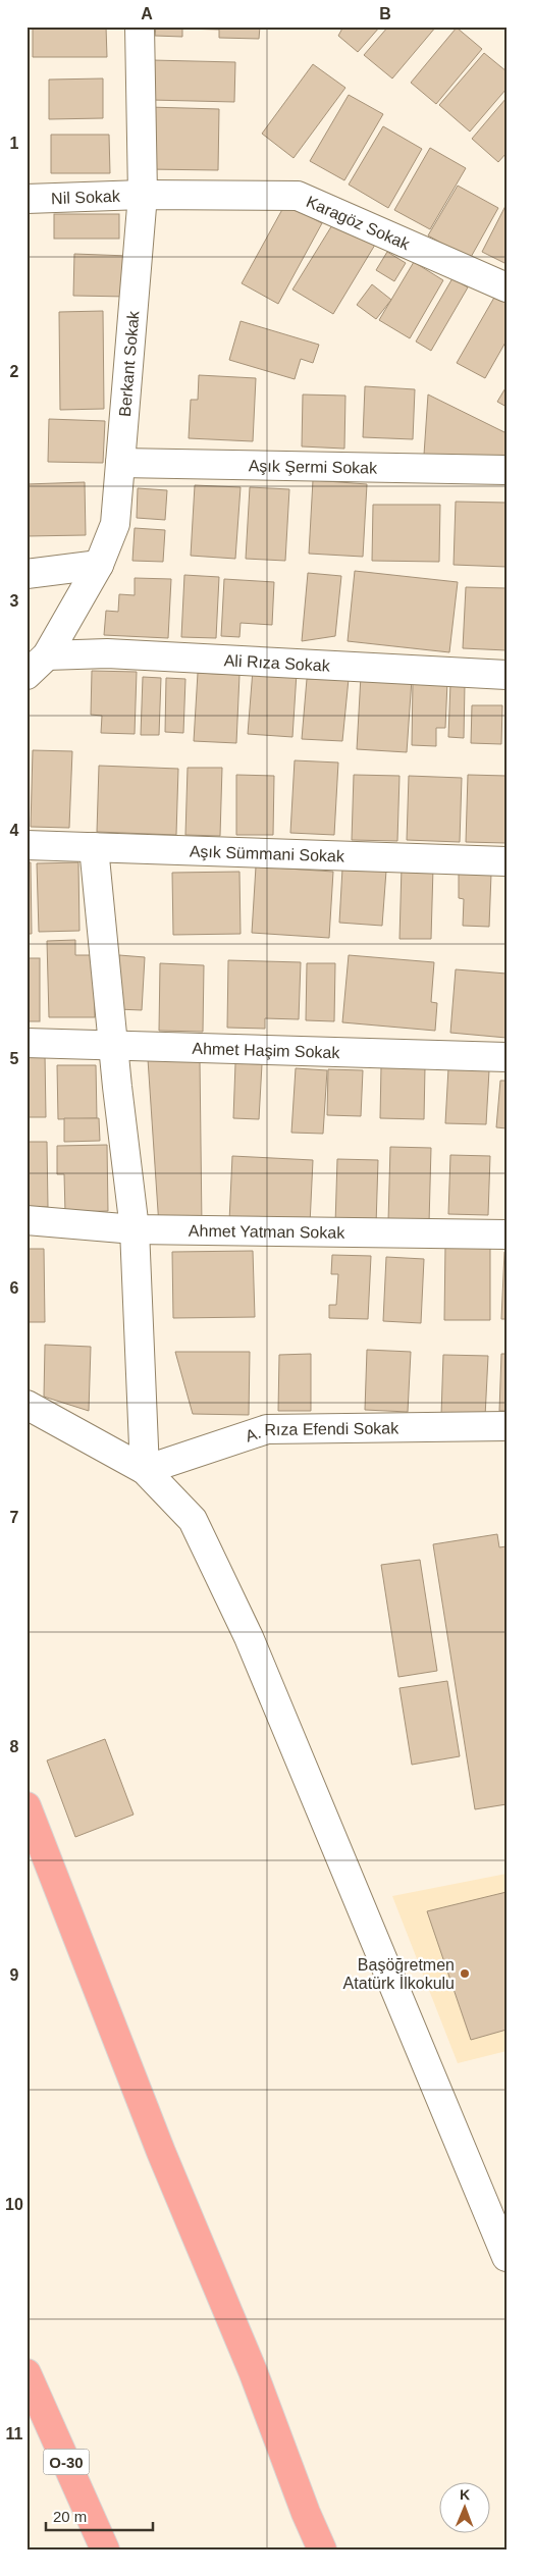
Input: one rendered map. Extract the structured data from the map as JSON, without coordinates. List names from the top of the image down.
{
  "streets": {
    "highway": ["O-30"],
    "street": [
      "Nil Sokak",
      "Karagöz Sokak",
      "Berkant Sokak",
      "Aşık Şermi Sokak",
      "Ali Rıza Sokak",
      "Aşık Sümmani Sokak",
      "Ahmet Haşim Sokak",
      "Ahmet Yatman Sokak",
      "A. Rıza Efendi Sokak"
    ]
  },
  "crossings": [
    ["Nil Sokak", "Karagöz Sokak"],
    ["Nil Sokak", "Berkant Sokak"],
    ["Karagöz Sokak", "Berkant Sokak"],
    ["Berkant Sokak", "Aşık Şermi Sokak"],
    ["Berkant Sokak", "Ali Rıza Sokak"]
  ],
  "places": ["Başöğretmen Atatürk İlkokulu"],
  "scale_bar": "20 m",
  "north": "top",
  "grid": {
    "columns": ["A", "B"],
    "rows": [
      "1",
      "2",
      "3",
      "4",
      "5",
      "6",
      "7",
      "8",
      "9",
      "10",
      "11"
    ]
  }
}
